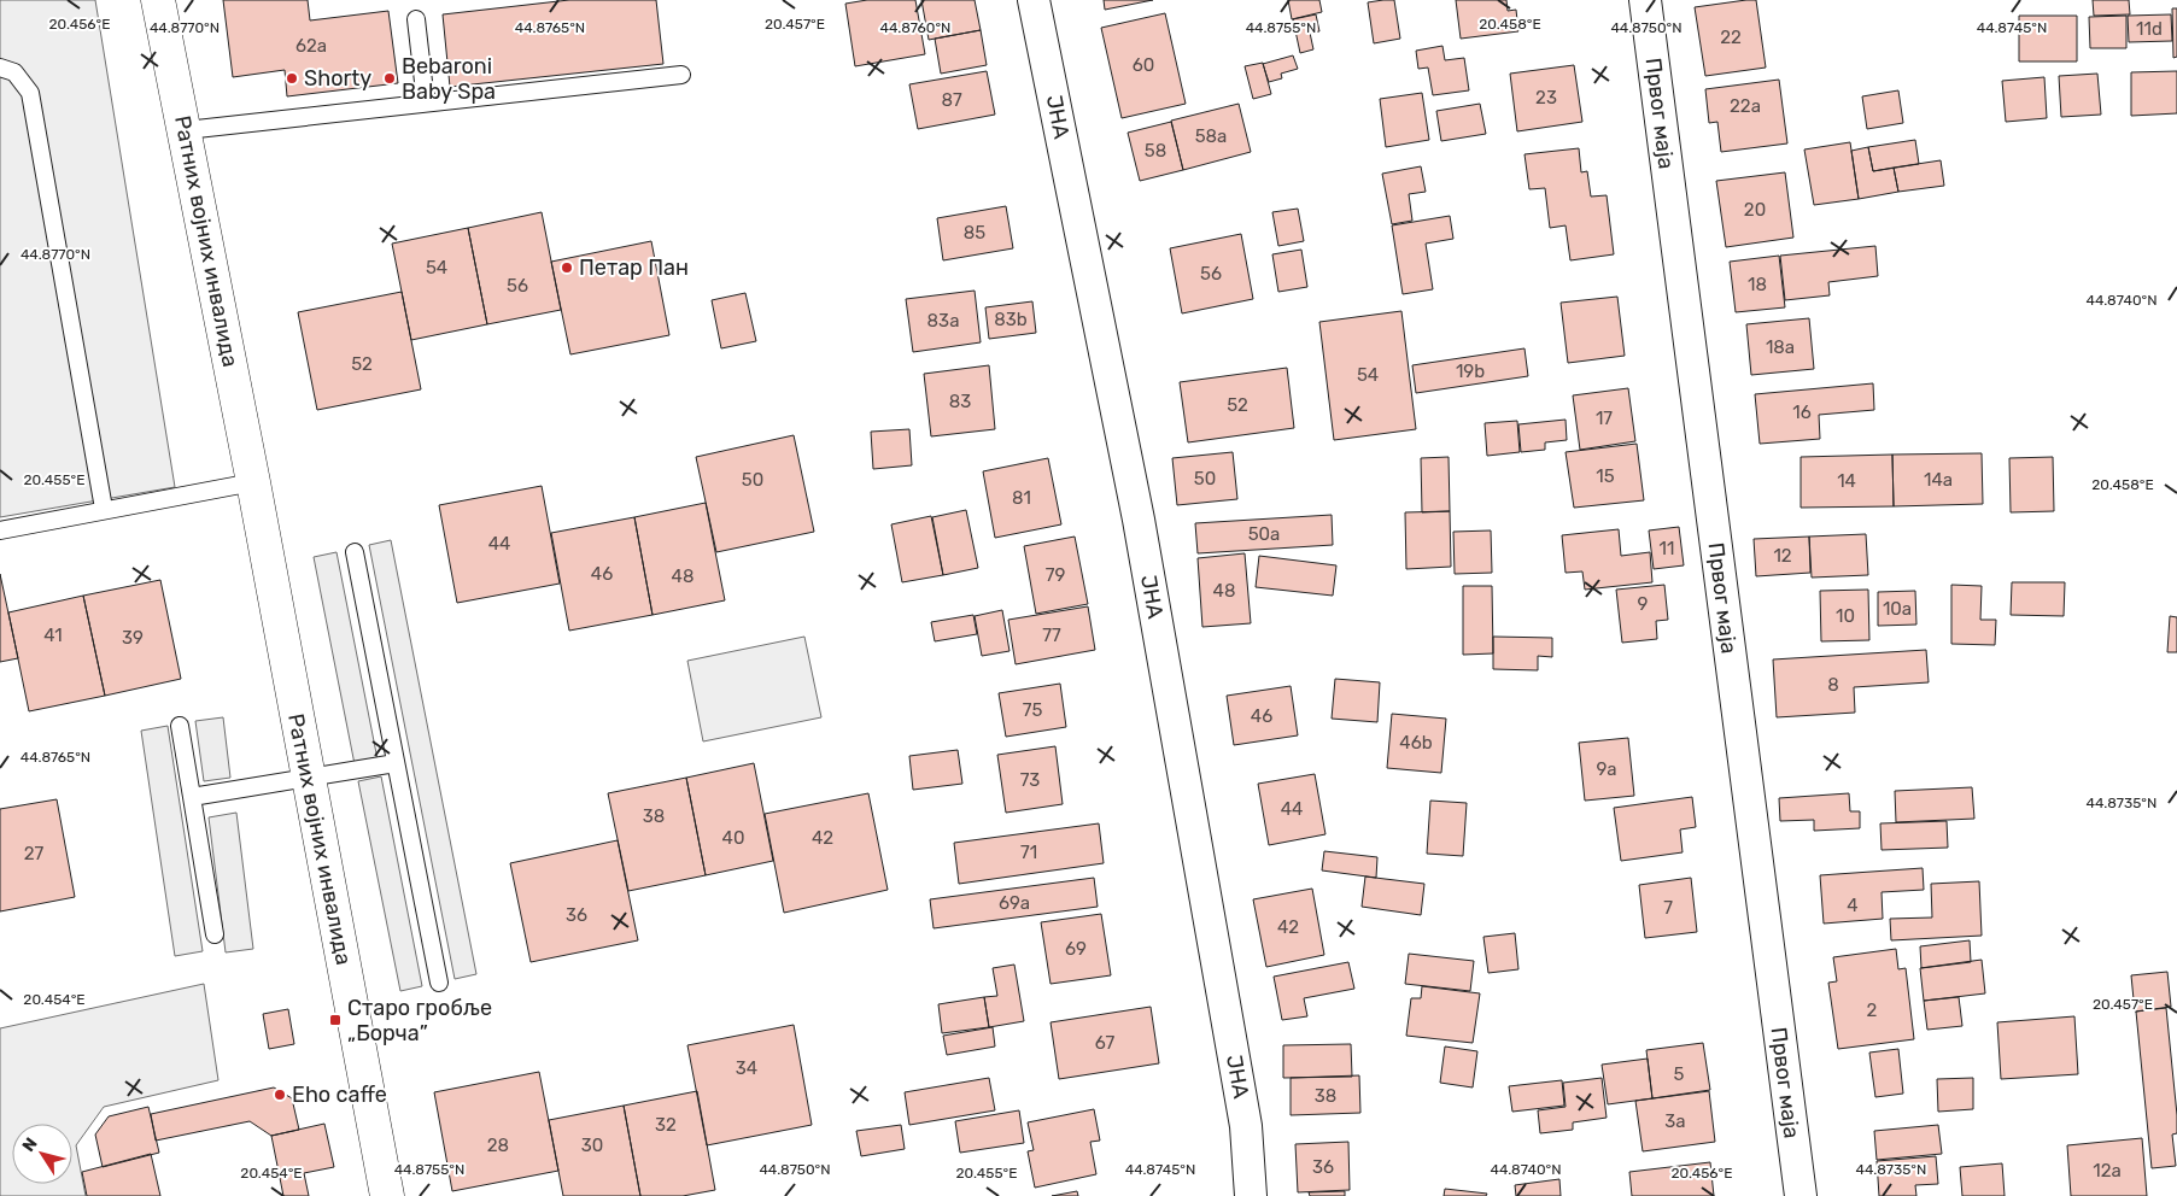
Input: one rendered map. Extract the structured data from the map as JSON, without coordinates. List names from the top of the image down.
{
  "streets": {
    "street": ["Првог маја", "ЈНА", "Ратних војних инвалида"]
  },
  "places": {
    "other": [
      "Shorty",
      "Bebaroni Baby Spa",
      "Петар Пан",
      "Eho caffe"
    ],
    "transit": ["Старо гробље „Борча”"]
  },
  "house_numbers": [
    "11d",
    "22",
    "62a",
    "60",
    "23",
    "87",
    "22a",
    "58a",
    "58",
    "20",
    "85",
    "54",
    "56",
    "18",
    "56",
    "83b",
    "83a",
    "18a",
    "52",
    "19b",
    "54",
    "83",
    "52",
    "16",
    "17",
    "15",
    "50",
    "50",
    "14a",
    "14",
    "81",
    "50a",
    "44",
    "11",
    "12",
    "46",
    "79",
    "48",
    "48",
    "9",
    "10a",
    "10",
    "41",
    "77",
    "39",
    "8",
    "75",
    "46",
    "46b",
    "9a",
    "73",
    "44",
    "38",
    "40",
    "42",
    "71",
    "27",
    "69a",
    "4",
    "7",
    "36",
    "42",
    "69",
    "2",
    "67",
    "34",
    "5",
    "38",
    "3a",
    "32",
    "28",
    "30",
    "36",
    "12a"
  ],
  "north": "top left",
  "coordinates": [
    "20.456°E",
    "20.457°E",
    "20.458°E",
    "44.8770°N",
    "44.8765°N",
    "44.8760°N",
    "44.8755°N",
    "44.8750°N",
    "44.8745°N",
    "44.8740°N",
    "20.455°E",
    "44.8735°N",
    "20.454°E"
  ]
}
